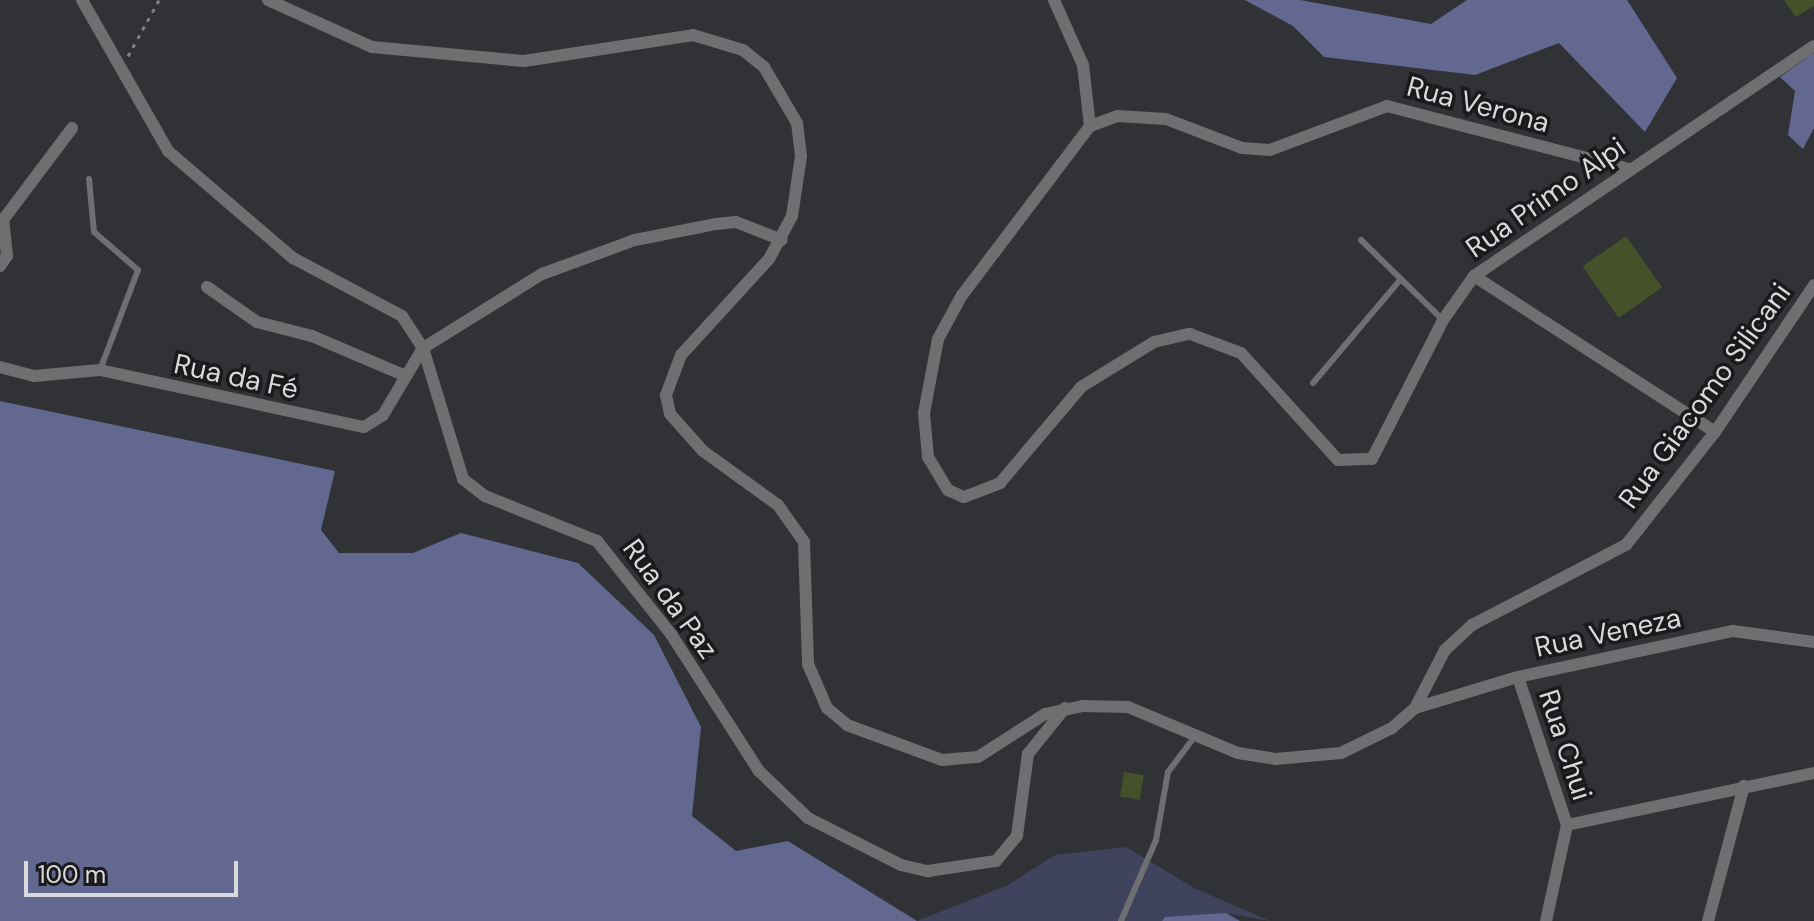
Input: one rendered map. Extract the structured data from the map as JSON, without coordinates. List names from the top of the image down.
{
  "streets": {
    "street": [
      "Rua Verona",
      "Rua Primo Alpi",
      "Rua da Fé",
      "Rua Giacomo Silicani",
      "Rua da Paz",
      "Rua Veneza",
      "Rua Chui"
    ]
  },
  "crossings": [
    ["Rua Verona", "Rua Primo Alpi"],
    ["Rua da Fé", "Rua da Paz"],
    ["Rua Giacomo Silicani", "Rua da Paz"],
    ["Rua Giacomo Silicani", "Rua Veneza"],
    ["Rua Veneza", "Rua Chui"]
  ],
  "scale_bar": "100 m"
}
